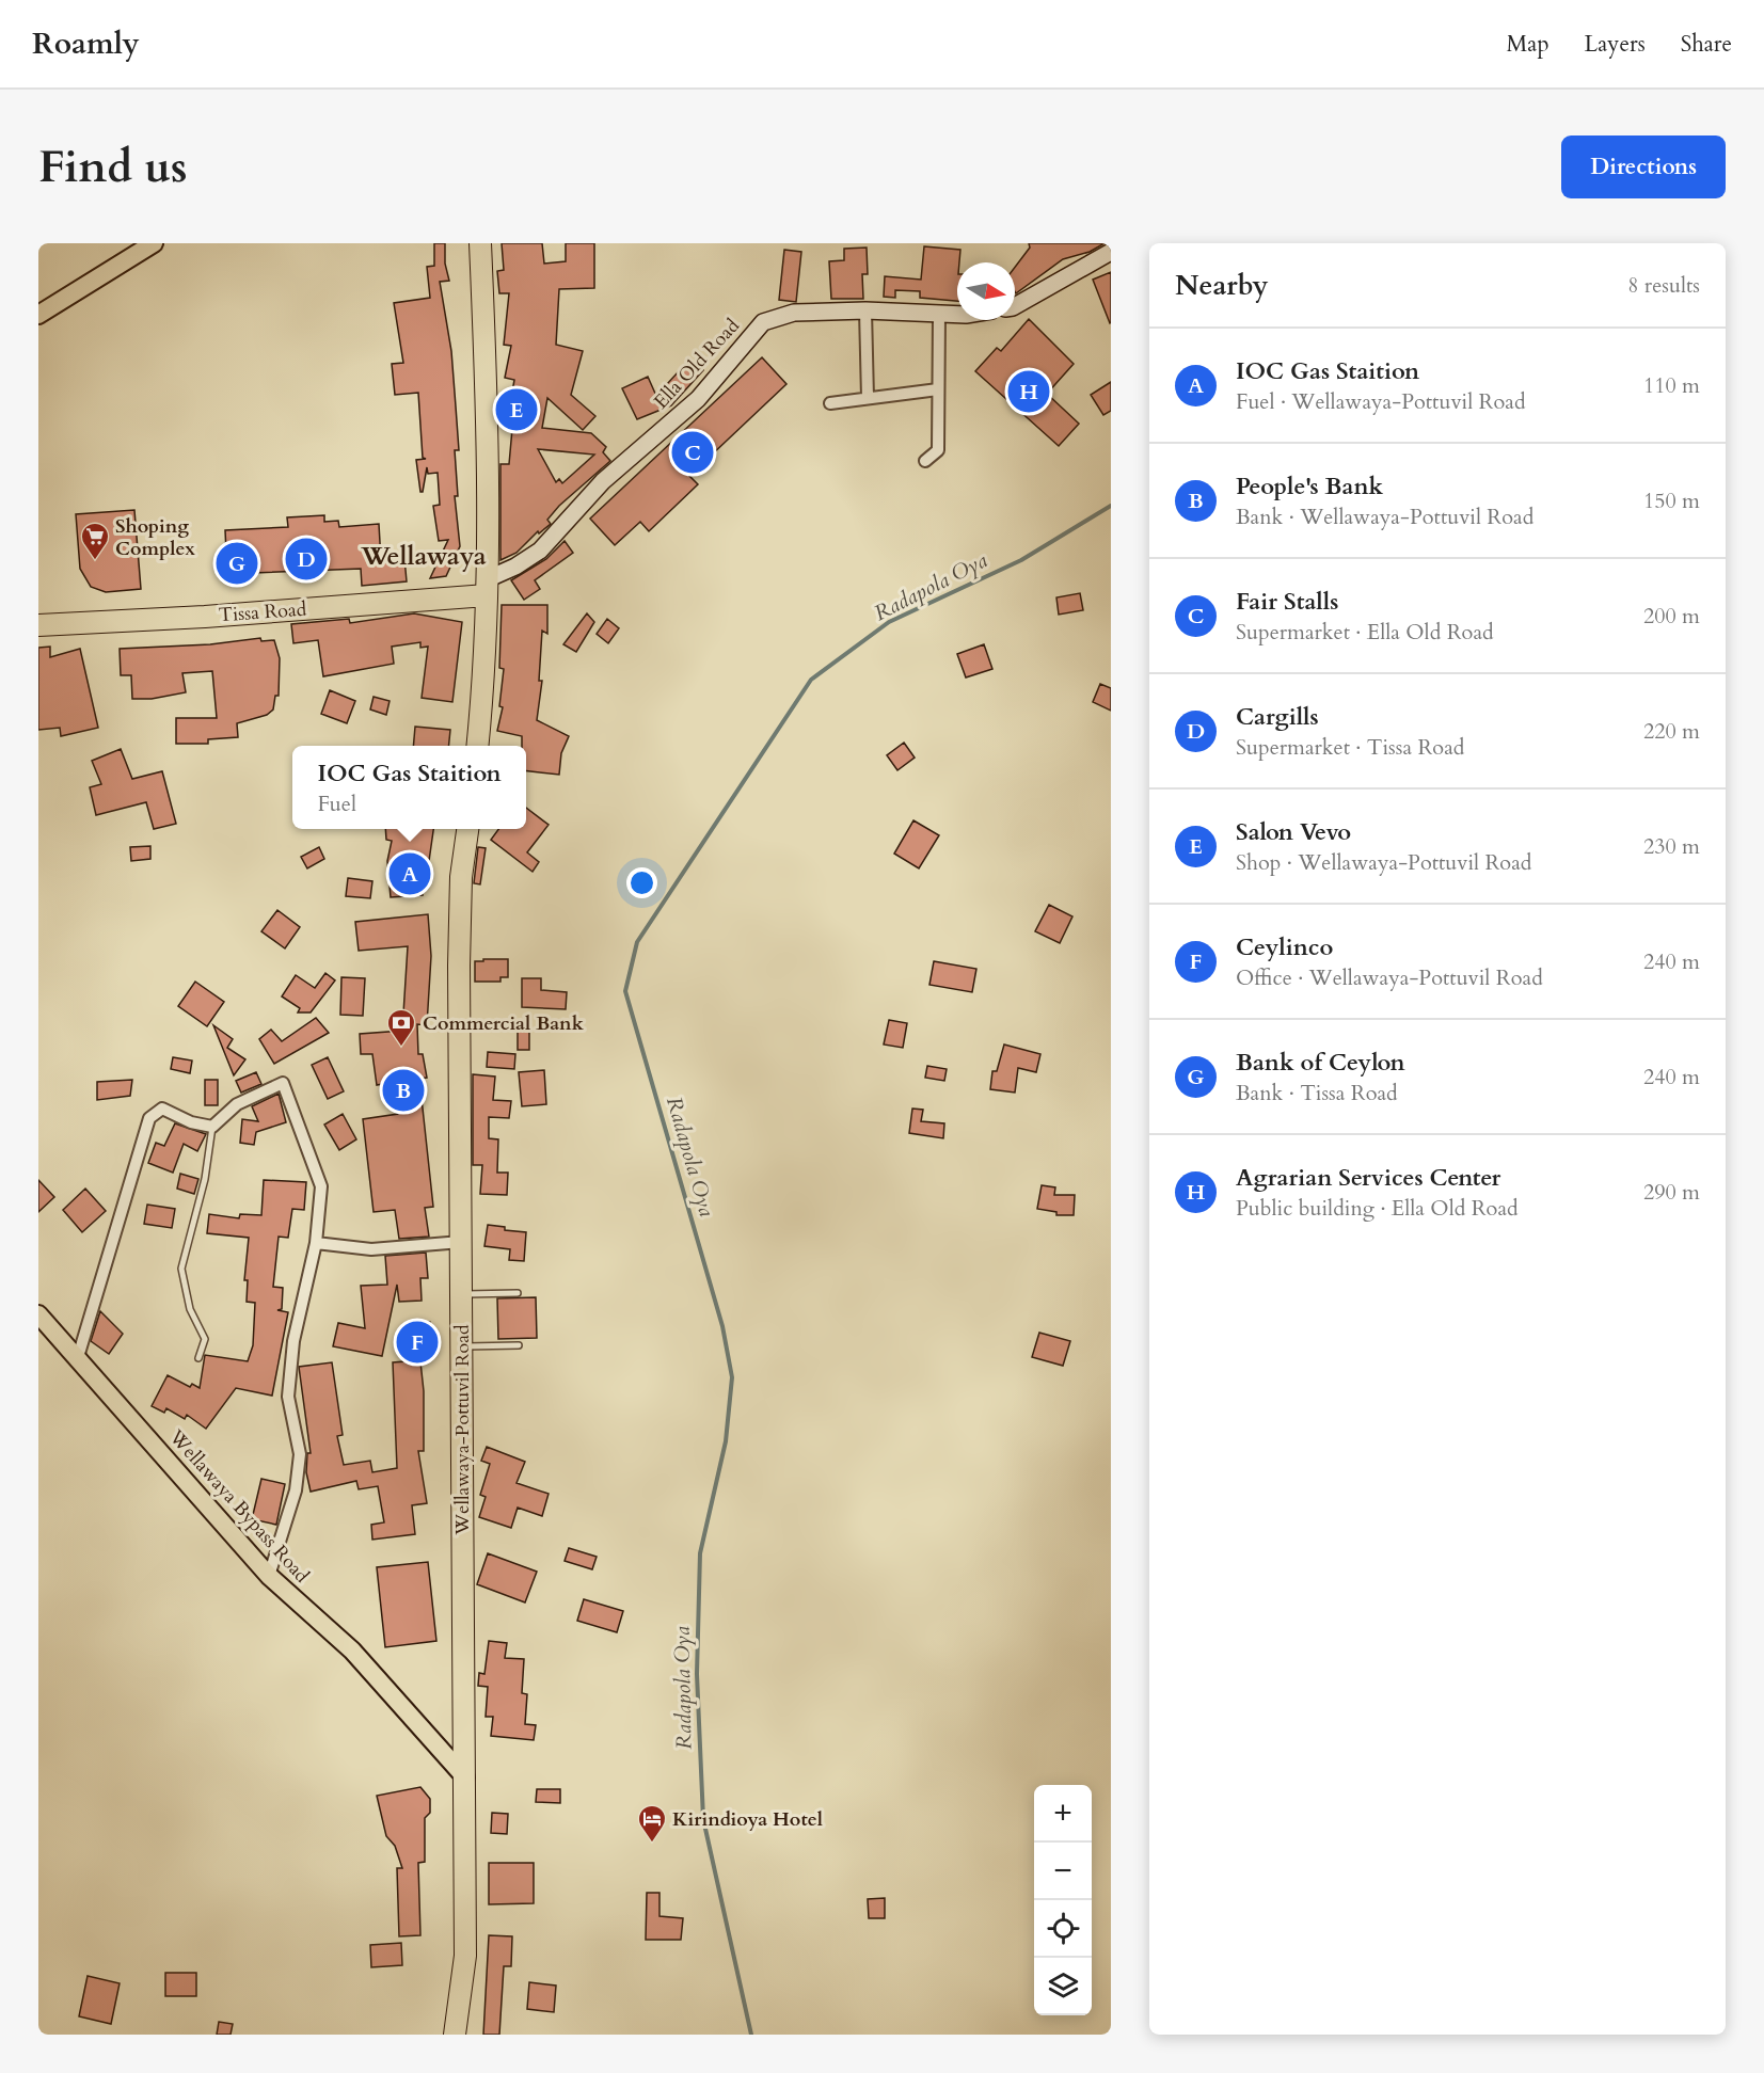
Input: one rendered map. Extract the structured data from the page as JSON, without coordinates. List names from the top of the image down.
{
  "streets": {
    "highway": ["Tissa Road", "Wellawaya-Pottuvil Road"],
    "main road": ["Ella Old Road", "Wellawaya Bypass Road"]
  },
  "crossings": [
    ["Ella Old Road", "Tissa Road"],
    ["Wellawaya-Pottuvil Road", "Wellawaya Bypass Road"]
  ],
  "districts": ["Wellawaya"],
  "water": ["Radapola Oya"],
  "places": {
    "supermarket": ["Shoping Complex"],
    "bank": ["Commercial Bank"],
    "hotel": ["Kirindioya Hotel"]
  },
  "north": "right",
  "page": {
    "header": "Roamly",
    "nav": ["Map", "Layers", "Share"],
    "buttons": "Directions",
    "title": "Find us",
    "heading": ["Nearby", "8 results"],
    "list": [
      {
        "mark": "A",
        "name": "IOC Gas Staition",
        "note": "Fuel · Wellawaya-Pottuvil Road",
        "value": "110 m"
      },
      {
        "mark": "B",
        "name": "People's Bank",
        "note": "Bank · Wellawaya-Pottuvil Road",
        "value": "150 m"
      },
      {
        "mark": "C",
        "name": "Fair Stalls",
        "note": "Supermarket · Ella Old Road",
        "value": "200 m"
      },
      {
        "mark": "D",
        "name": "Cargills",
        "note": "Supermarket · Tissa Road",
        "value": "220 m"
      },
      {
        "mark": "E",
        "name": "Salon Vevo",
        "note": "Shop · Wellawaya-Pottuvil Road",
        "value": "230 m"
      },
      {
        "mark": "F",
        "name": "Ceylinco",
        "note": "Office · Wellawaya-Pottuvil Road",
        "value": "240 m"
      },
      {
        "mark": "G",
        "name": "Bank of Ceylon",
        "note": "Bank · Tissa Road",
        "value": "240 m"
      },
      {
        "mark": "H",
        "name": "Agrarian Services Center",
        "note": "Public building · Ella Old Road",
        "value": "290 m"
      }
    ],
    "pins": [
      "H",
      "E",
      "C",
      "D",
      "G",
      "A",
      "B",
      "F"
    ],
    "popup": ["IOC Gas Staition", "Fuel"],
    "map_buttons": ["+", "−"]
  }
}
